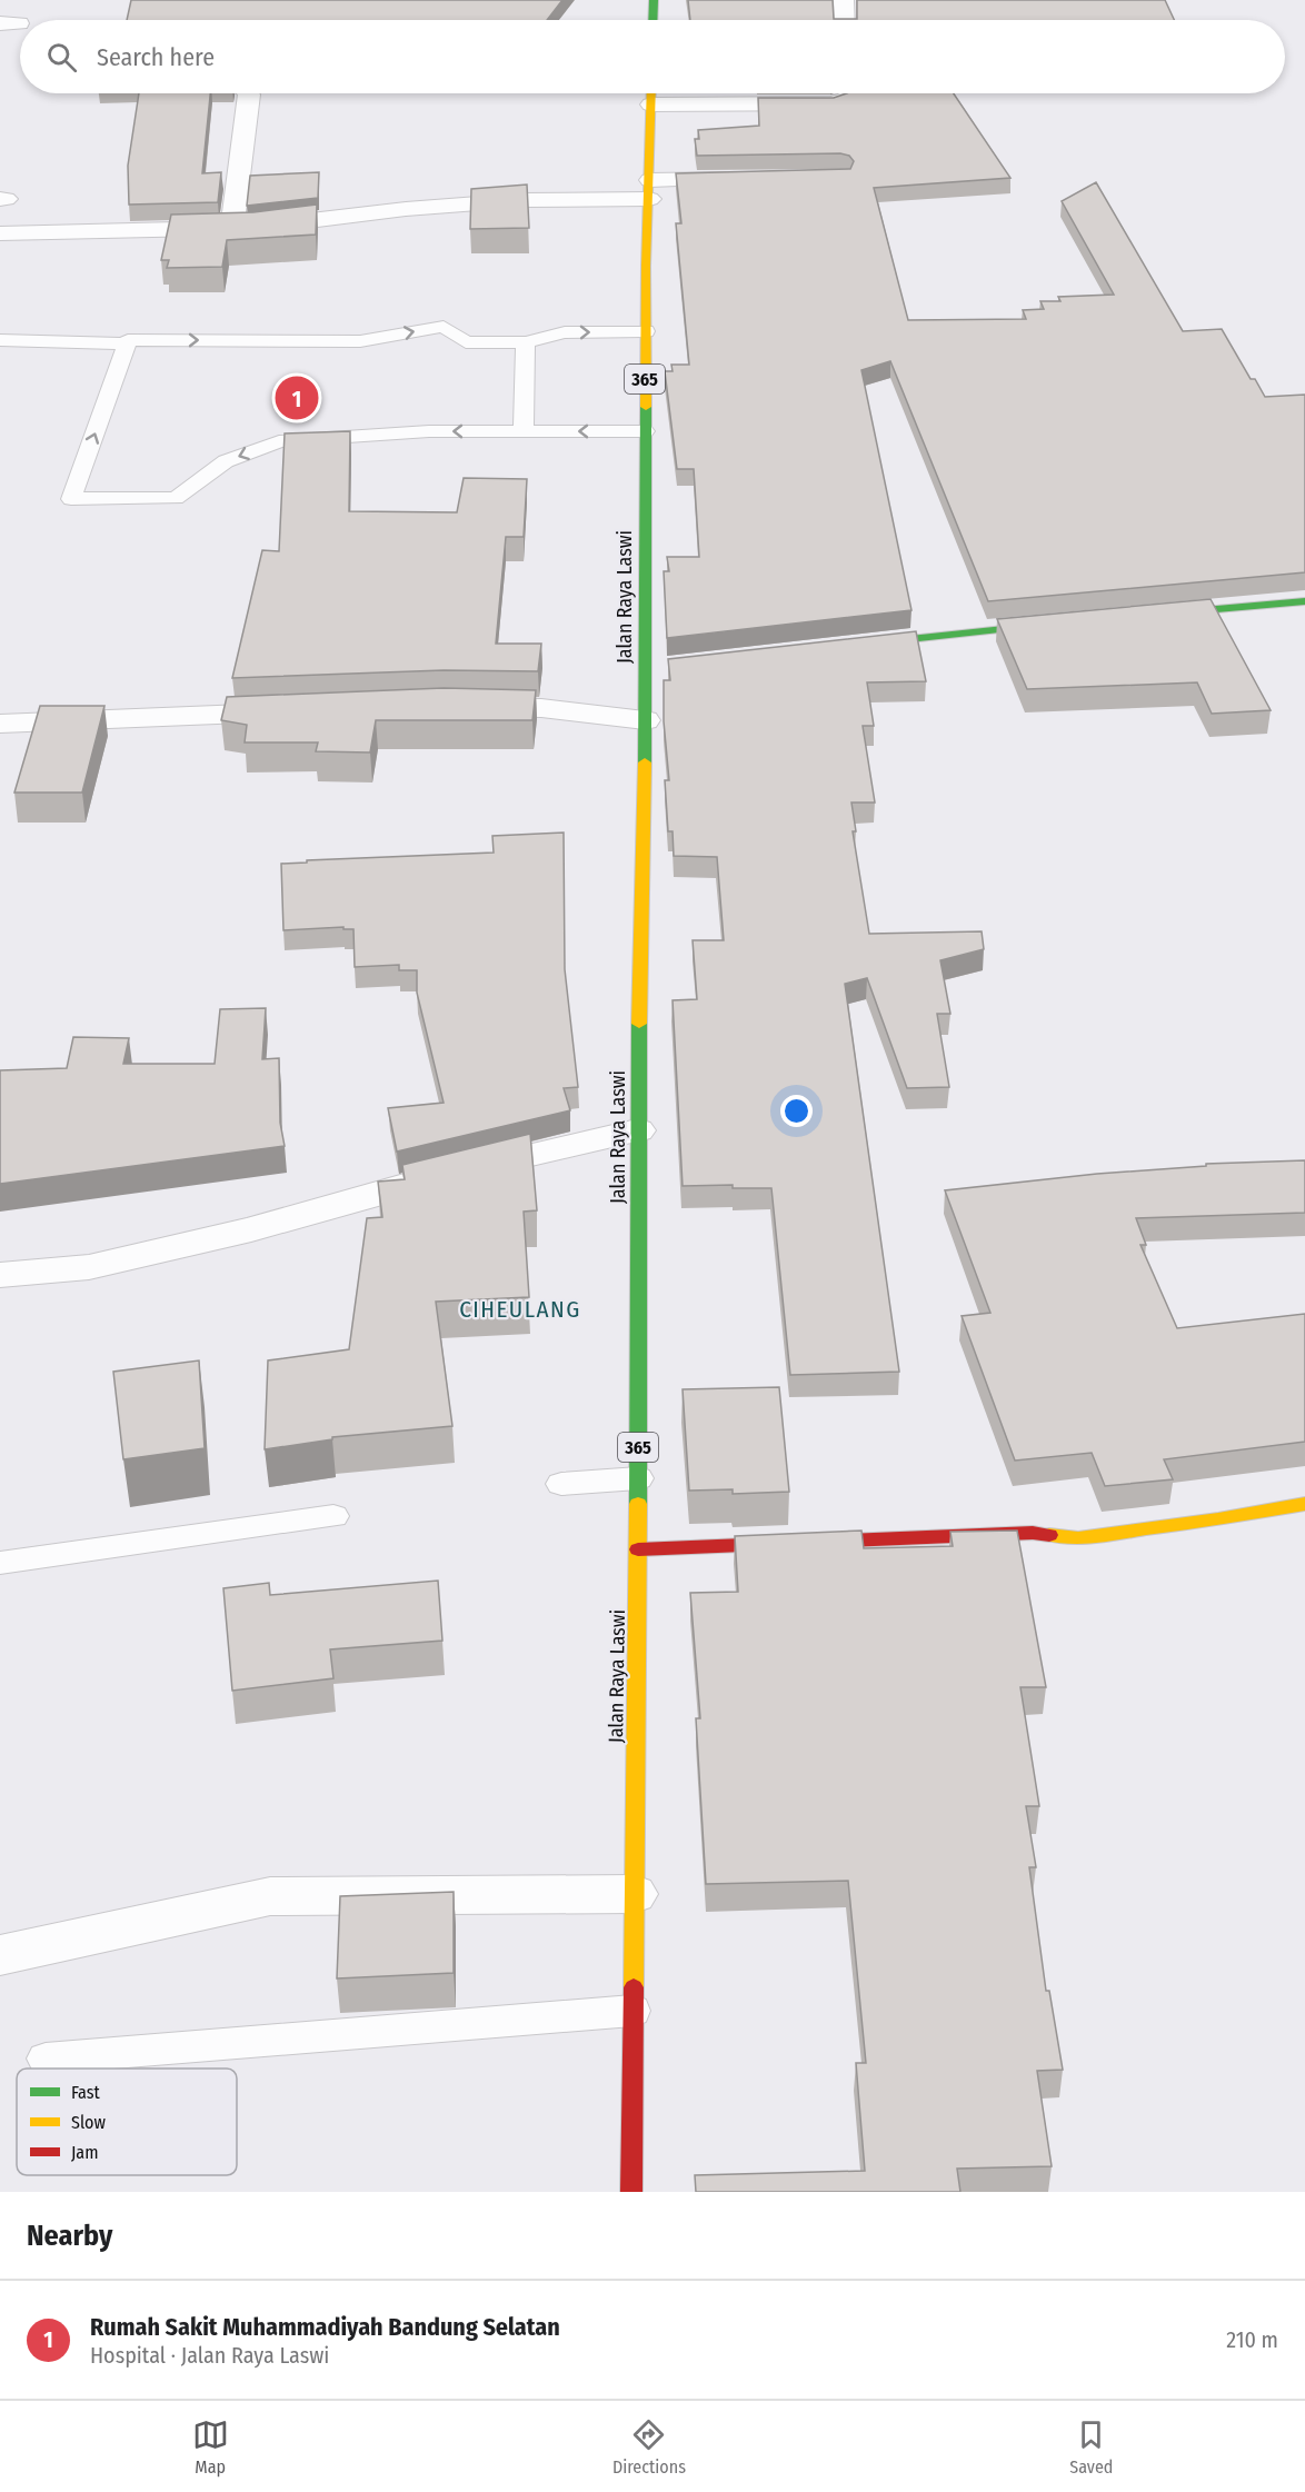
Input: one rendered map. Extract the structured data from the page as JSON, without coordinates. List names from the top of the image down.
{
  "streets": {
    "main road": ["365", "Jalan Raya Laswi"]
  },
  "districts": ["CIHEULANG"],
  "legend": ["Fast", "Slow", "Jam"],
  "page": {
    "search": "Search here",
    "pins": "1",
    "heading": "Nearby",
    "list": [
      {
        "mark": "1",
        "name": "Rumah Sakit Muhammadiyah Bandung Selatan",
        "note": "Hospital · Jalan Raya Laswi",
        "value": "210 m"
      }
    ],
    "nav": ["Map", "Directions", "Saved"]
  }
}
